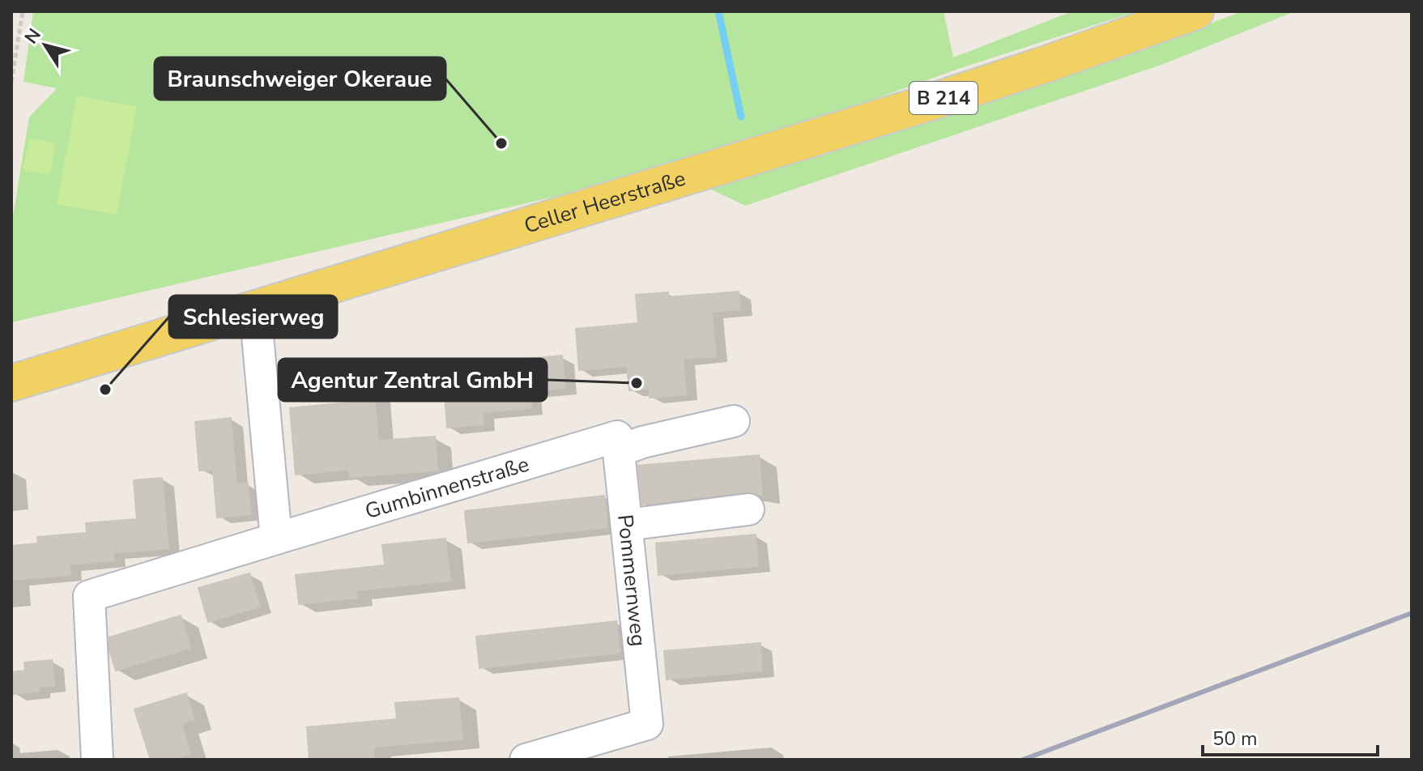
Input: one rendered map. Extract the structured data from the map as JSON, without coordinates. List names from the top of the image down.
{
  "streets": {
    "main road": ["B 214", "Celler Heerstraße"],
    "street": ["Gumbinnenstraße", "Pommernweg"]
  },
  "crossings": [
    ["Gumbinnenstraße", "Pommernweg"]
  ],
  "places": ["Braunschweiger Okeraue", "Agentur Zentral GmbH", "Schlesierweg"],
  "scale_bar": "50 m",
  "north": "top left"
}
